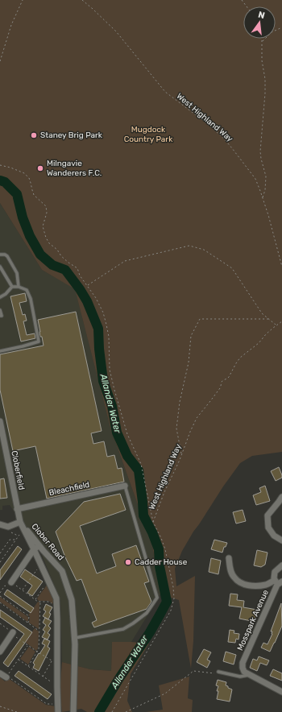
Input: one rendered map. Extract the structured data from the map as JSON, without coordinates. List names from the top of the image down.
{
  "streets": {
    "street": [
      "Cloberfield",
      "Bleachfield",
      "Clober Road",
      "Mosspark Avenue"
    ],
    "path": ["West Highland Way"]
  },
  "crossings": [
    ["Cloberfield", "Bleachfield"],
    ["Cloberfield", "Clober Road"]
  ],
  "water": ["Allander Water"],
  "parks": ["Mugdock Country Park"],
  "places": ["Staney Brig Park", "Milngavie Wanderers F.C.", "Cadder House"],
  "north": "top"
}
